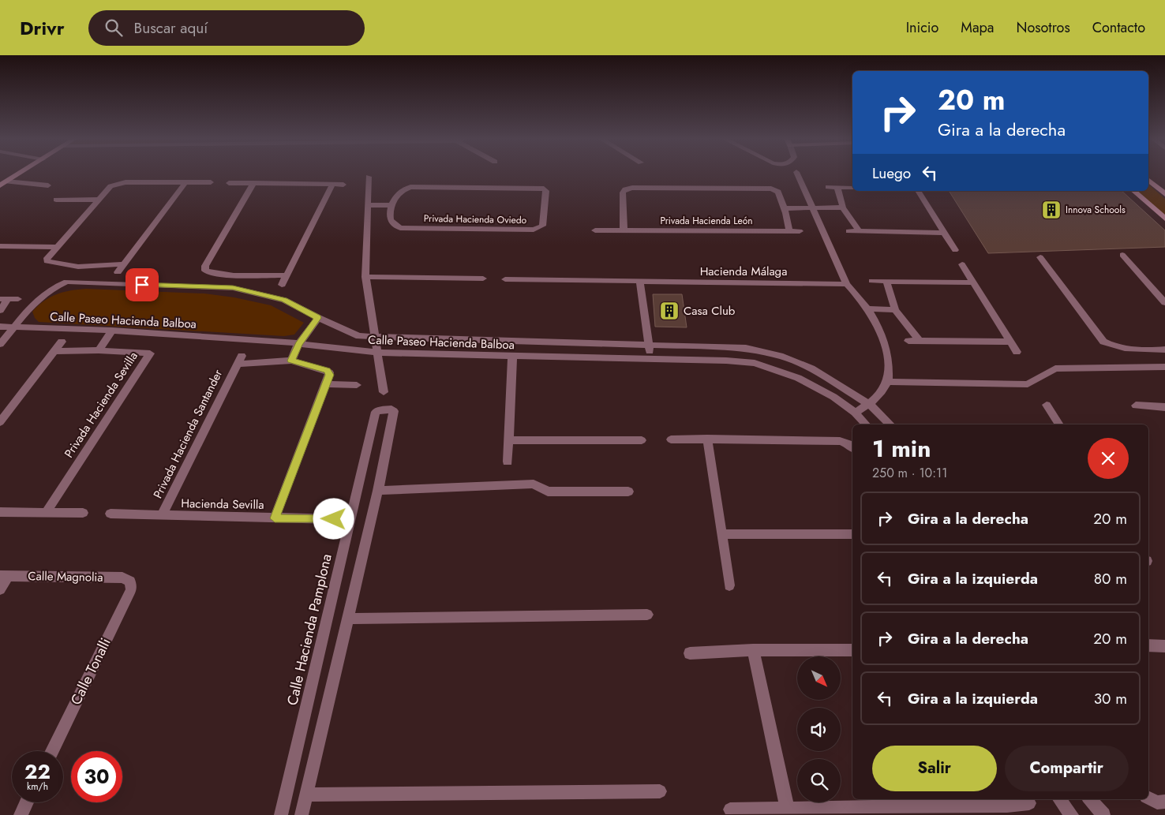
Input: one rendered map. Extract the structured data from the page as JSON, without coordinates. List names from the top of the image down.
{
  "streets": {
    "street": [
      "Privada Hacienda Oviedo",
      "Privada Hacienda León",
      "Hacienda Málaga",
      "Calle Paseo Hacienda Balboa",
      "Privada Hacienda Sevilla",
      "Privada Hacienda Santander",
      "Hacienda Sevilla",
      "Calle Magnolia",
      "Calle Hacienda Pamplona",
      "Calle Tonalli"
    ]
  },
  "crossings": [
    ["Privada Hacienda Santander", "Hacienda Sevilla"],
    ["Calle Magnolia", "Calle Tonalli"]
  ],
  "places": {
    "building": ["Innova Schools", "Casa Club"]
  },
  "north": "bottom right",
  "page": {
    "header": "Drivr",
    "search": "Buscar aquí",
    "nav": [
      "Inicio",
      "Mapa",
      "Nosotros",
      "Contacto"
    ],
    "turn": ["20 m", "Gira a la derecha"],
    "then": "Luego",
    "heading": ["1 min", "250 m · 10:11"],
    "list": [
      {
        "name": "Gira a la derecha",
        "value": "20 m"
      },
      {
        "name": "Gira a la izquierda",
        "value": "80 m"
      },
      {
        "name": "Gira a la derecha",
        "value": "20 m"
      },
      {
        "name": "Gira a la izquierda",
        "value": "30 m"
      }
    ],
    "buttons": ["Salir", "Compartir"],
    "speed": "22 km/h",
    "limit": "30"
  }
}
